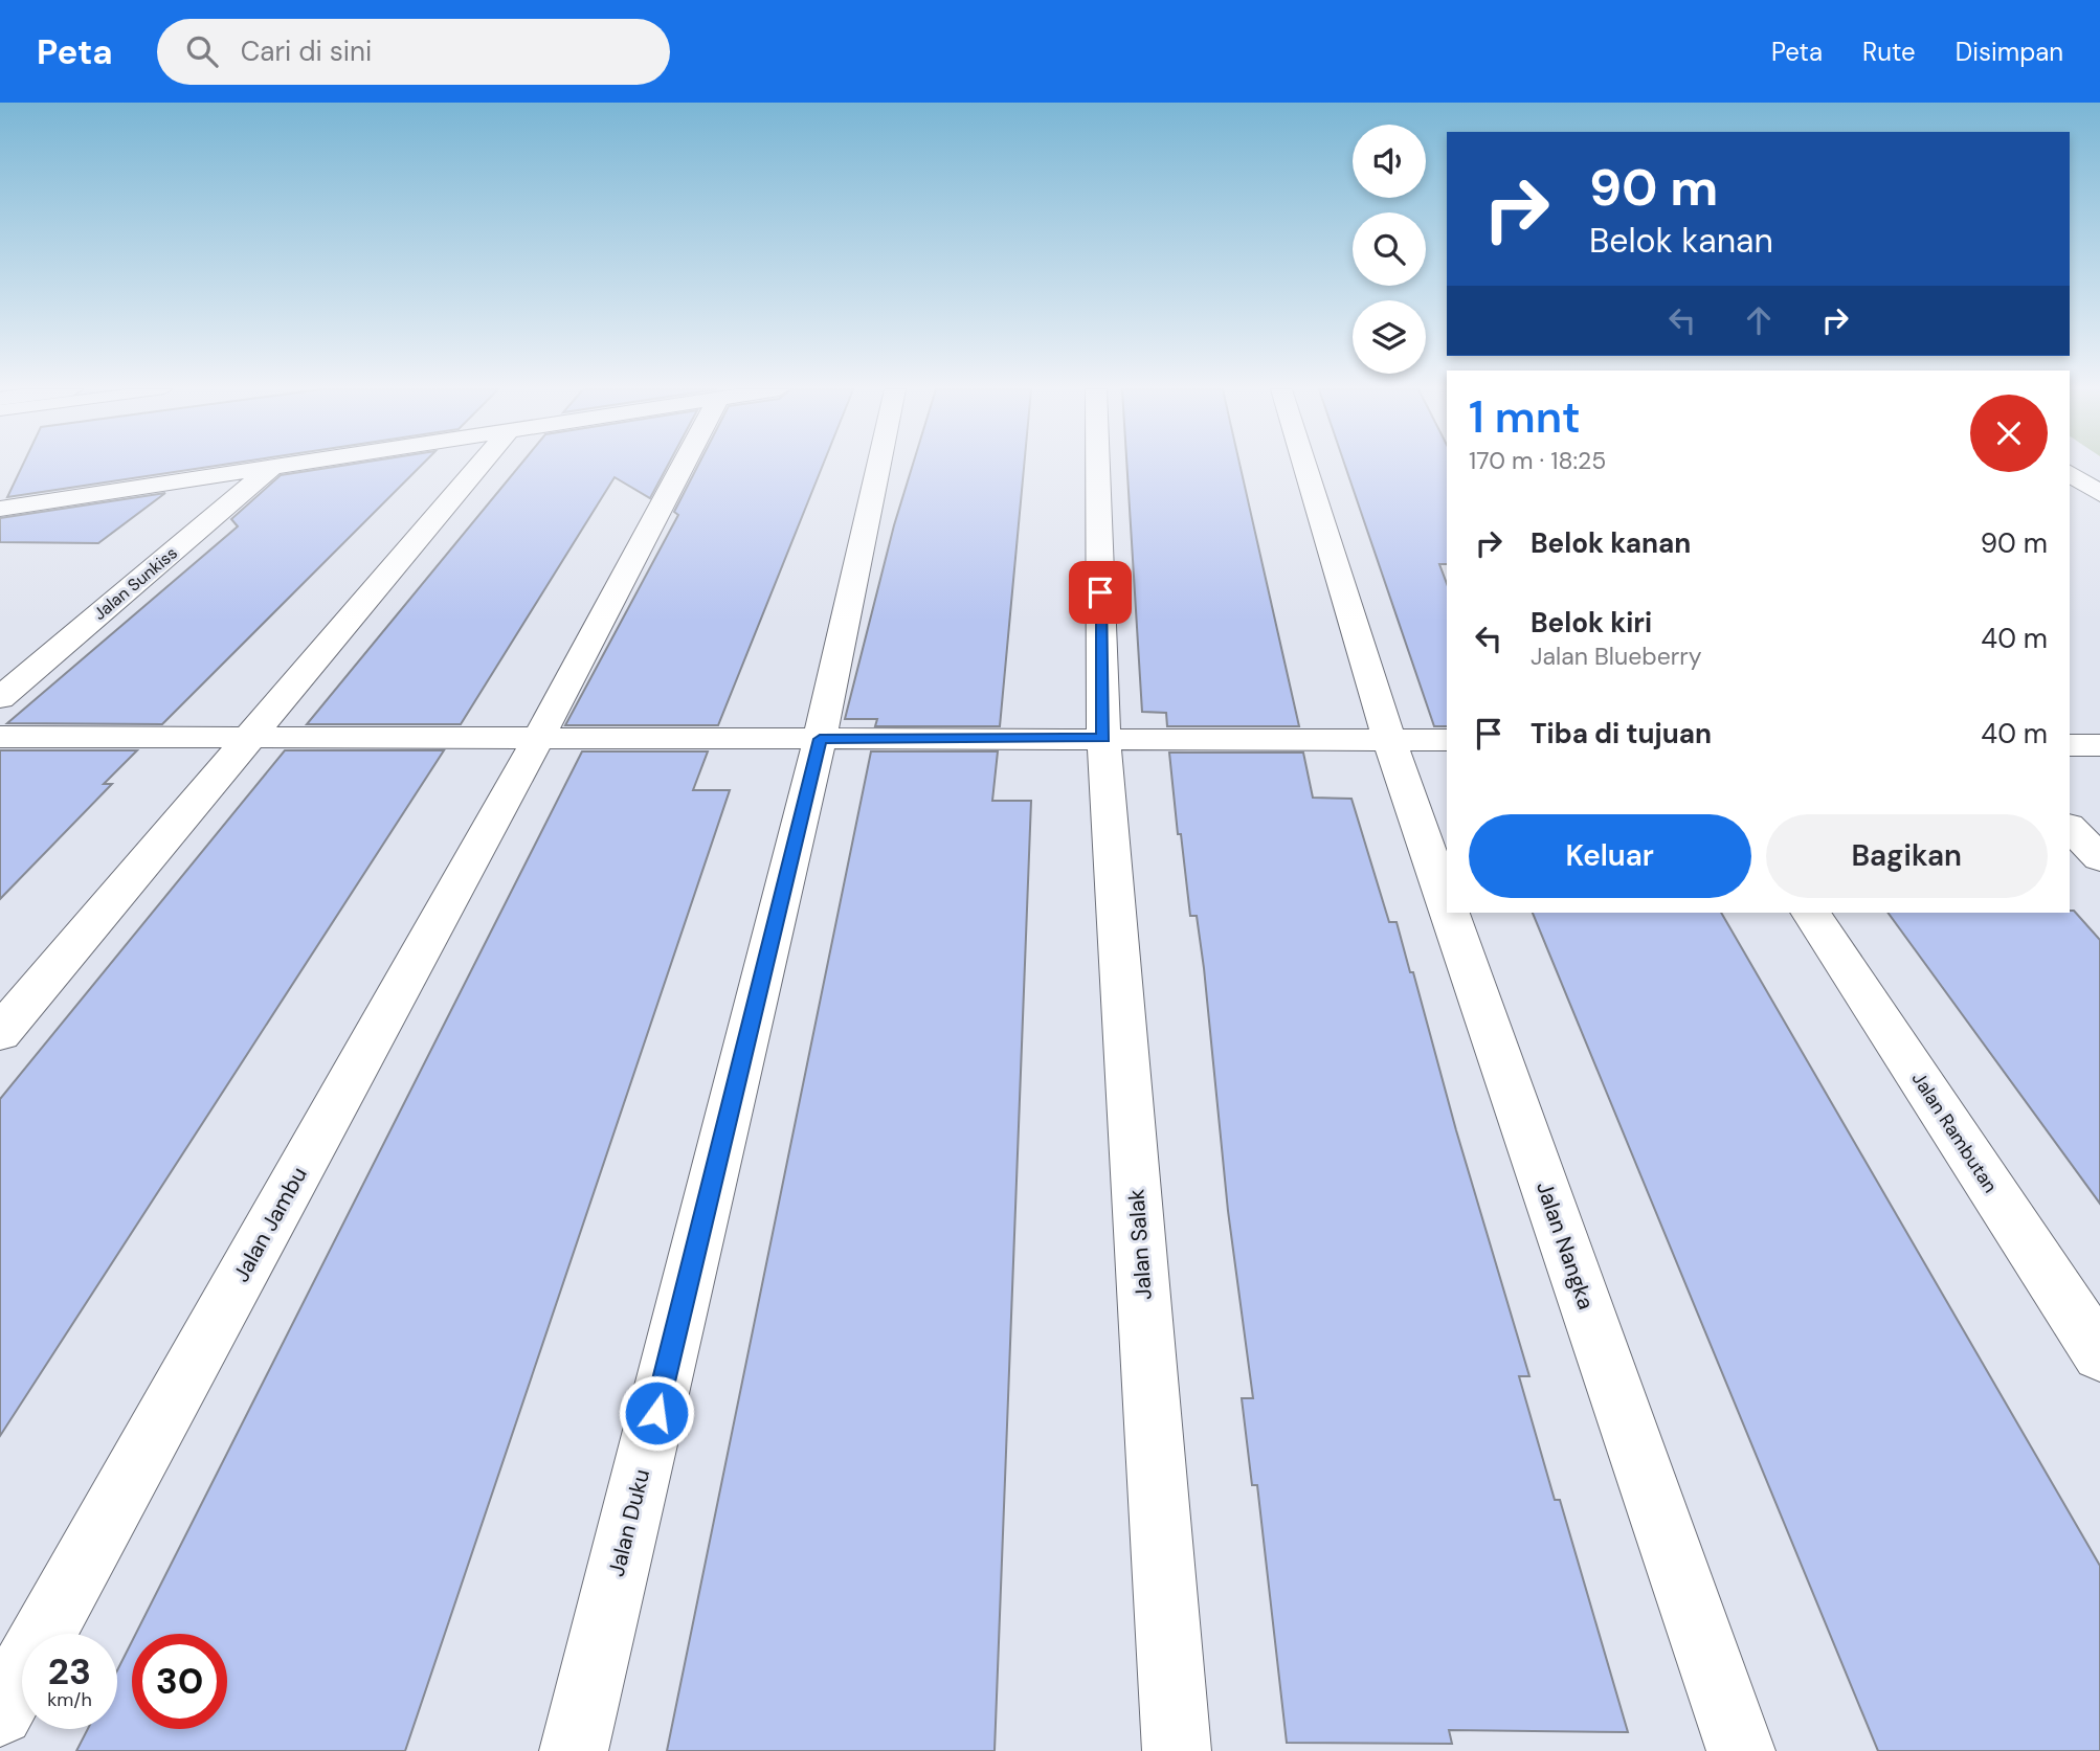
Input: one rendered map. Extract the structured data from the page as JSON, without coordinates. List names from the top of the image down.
{
  "streets": {
    "street": [
      "Jalan Sunkiss",
      "Jalan Rambutan",
      "Jalan Jambu",
      "Jalan Salak",
      "Jalan Nangka",
      "Jalan Duku"
    ]
  },
  "page": {
    "header": "Peta",
    "search": "Cari di sini",
    "nav": ["Peta", "Rute", "Disimpan"],
    "turn": ["90 m", "Belok kanan"],
    "heading": ["1 mnt", "170 m · 18:25"],
    "list": [
      {
        "name": "Belok kanan",
        "value": "90 m"
      },
      {
        "name": "Belok kiri",
        "note": "Jalan Blueberry",
        "value": "40 m"
      },
      {
        "name": "Tiba di tujuan",
        "value": "40 m"
      }
    ],
    "buttons": ["Keluar", "Bagikan"],
    "speed": "23 km/h",
    "limit": "30"
  }
}
